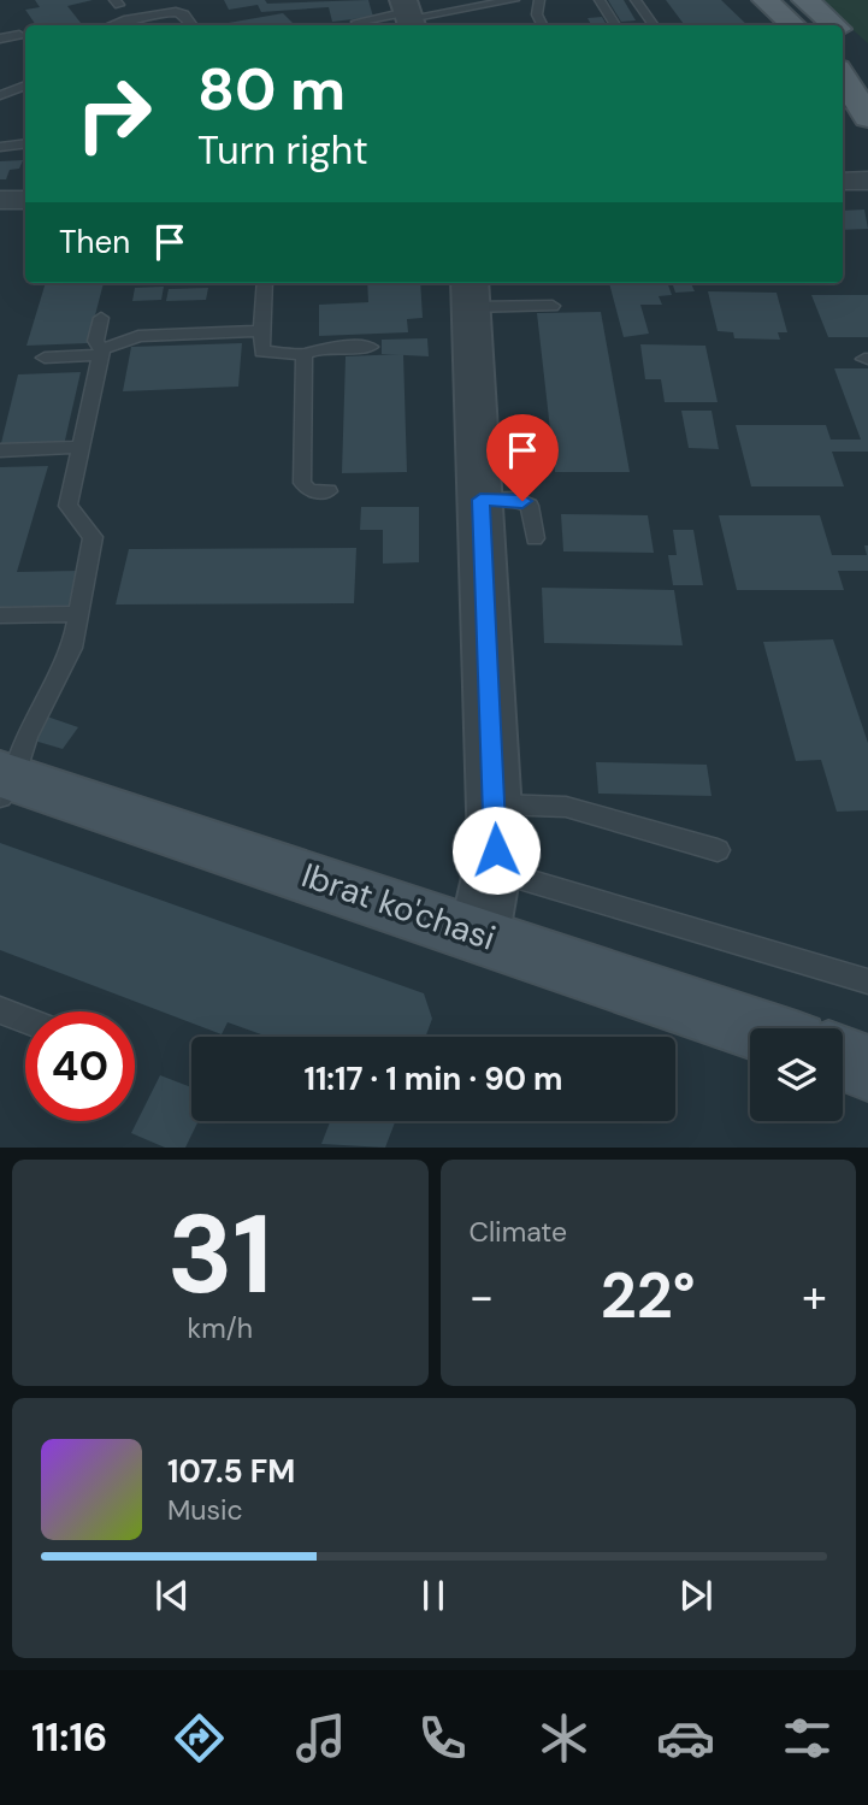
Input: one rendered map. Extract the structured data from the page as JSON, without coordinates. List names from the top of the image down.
{
  "streets": {
    "main road": ["Ibrat ko'chasi"]
  },
  "page": {
    "turn": ["80 m", "Turn right"],
    "then": "Then",
    "limit": "40",
    "trip": "11:17 · 1 min · 90 m",
    "tile": [
      ["31", "km/h"],
      "Climate"
    ],
    "heat": ["−", "22°", "+"],
    "song": ["107.5 FM", "Music"],
    "tabs": "11:16"
  }
}
